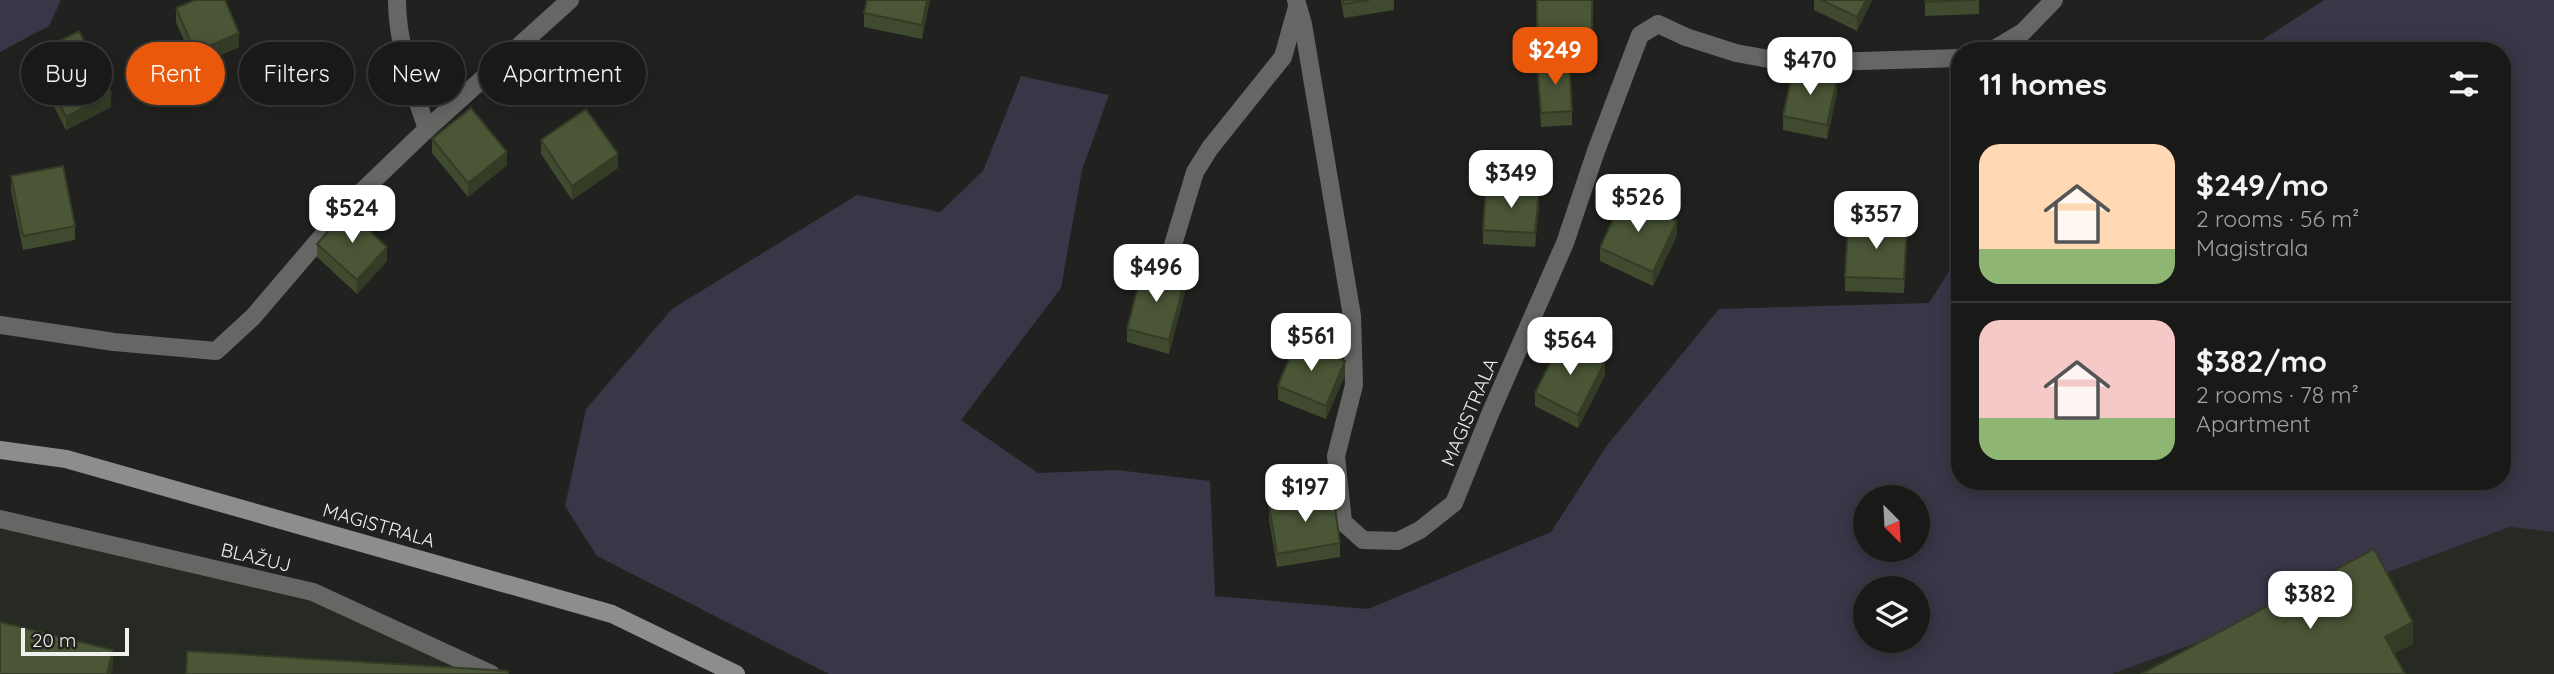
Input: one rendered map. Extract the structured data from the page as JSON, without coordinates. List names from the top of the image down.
{
  "streets": {
    "main road": ["MAGISTRALA"],
    "street": ["BLAŽUJ"]
  },
  "scale_bar": "20 m",
  "north": "bottom right",
  "page": {
    "price": [
      "$249",
      "$470",
      "$349",
      "$526",
      "$524",
      "$357",
      "$496",
      "$561",
      "$564",
      "$197",
      "$382"
    ],
    "chip": [
      "Buy",
      "Rent",
      "Filters",
      "New",
      "Apartment"
    ],
    "heading": "11 homes",
    "list": [
      {
        "name": "$249/mo",
        "note": "2 rooms · 56 m² · Magistrala"
      },
      {
        "name": "$382/mo",
        "note": "2 rooms · 78 m² · Apartment"
      }
    ],
    "scale": "20 m"
  }
}
